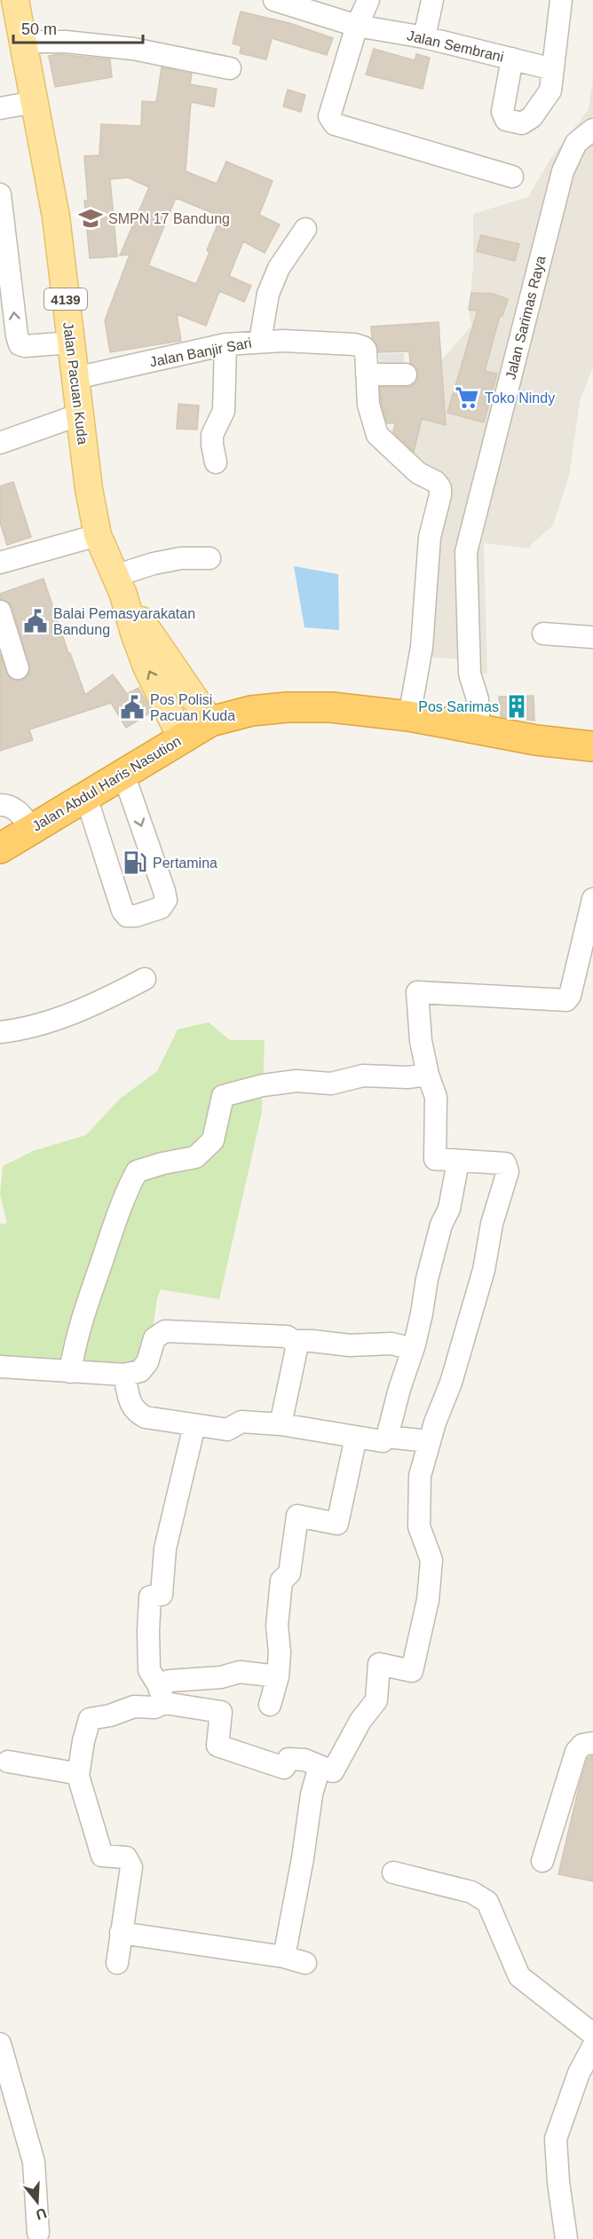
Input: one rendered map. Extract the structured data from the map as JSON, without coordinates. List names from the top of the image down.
{
  "streets": {
    "highway": ["Jalan Abdul Haris Nasution"],
    "main road": ["4139", "Jalan Pacuan Kuda"],
    "street": ["Jalan Sembrani", "Jalan Sarimas Raya", "Jalan Banjir Sari"]
  },
  "crossings": [
    ["Jalan Banjir Sari", "Jalan Pacuan Kuda"],
    ["Jalan Pacuan Kuda", "Jalan Abdul Haris Nasution"]
  ],
  "places": {
    "school or university": ["SMPN 17 Bandung"],
    "supermarket": ["Toko Nindy"],
    "public building": ["Balai Pemasyarakatan Bandung", "Pos Polisi Pacuan Kuda"],
    "building": ["Pos Sarimas"],
    "fuel station": ["Pertamina"]
  },
  "scale_bar": "50 m",
  "north": "bottom"
}
